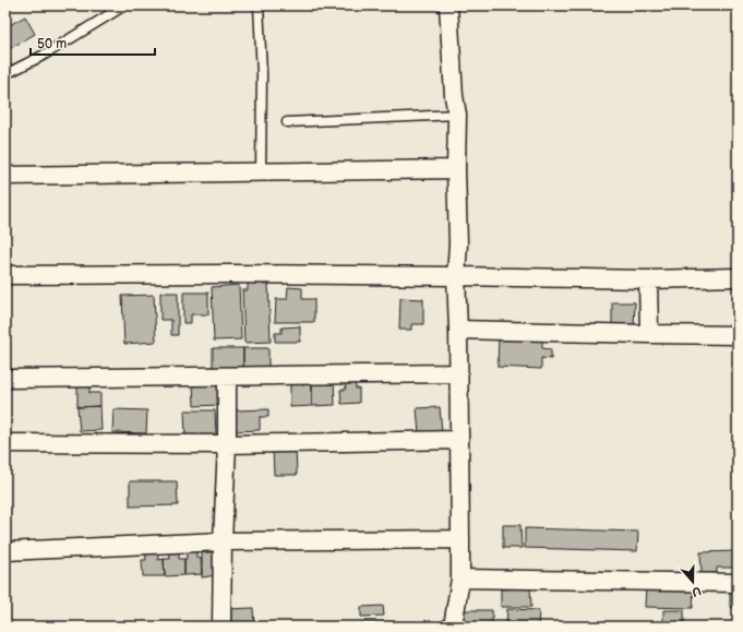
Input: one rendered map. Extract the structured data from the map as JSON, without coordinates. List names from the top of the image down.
{
  "scale_bar": "50 m",
  "north": "bottom"
}
